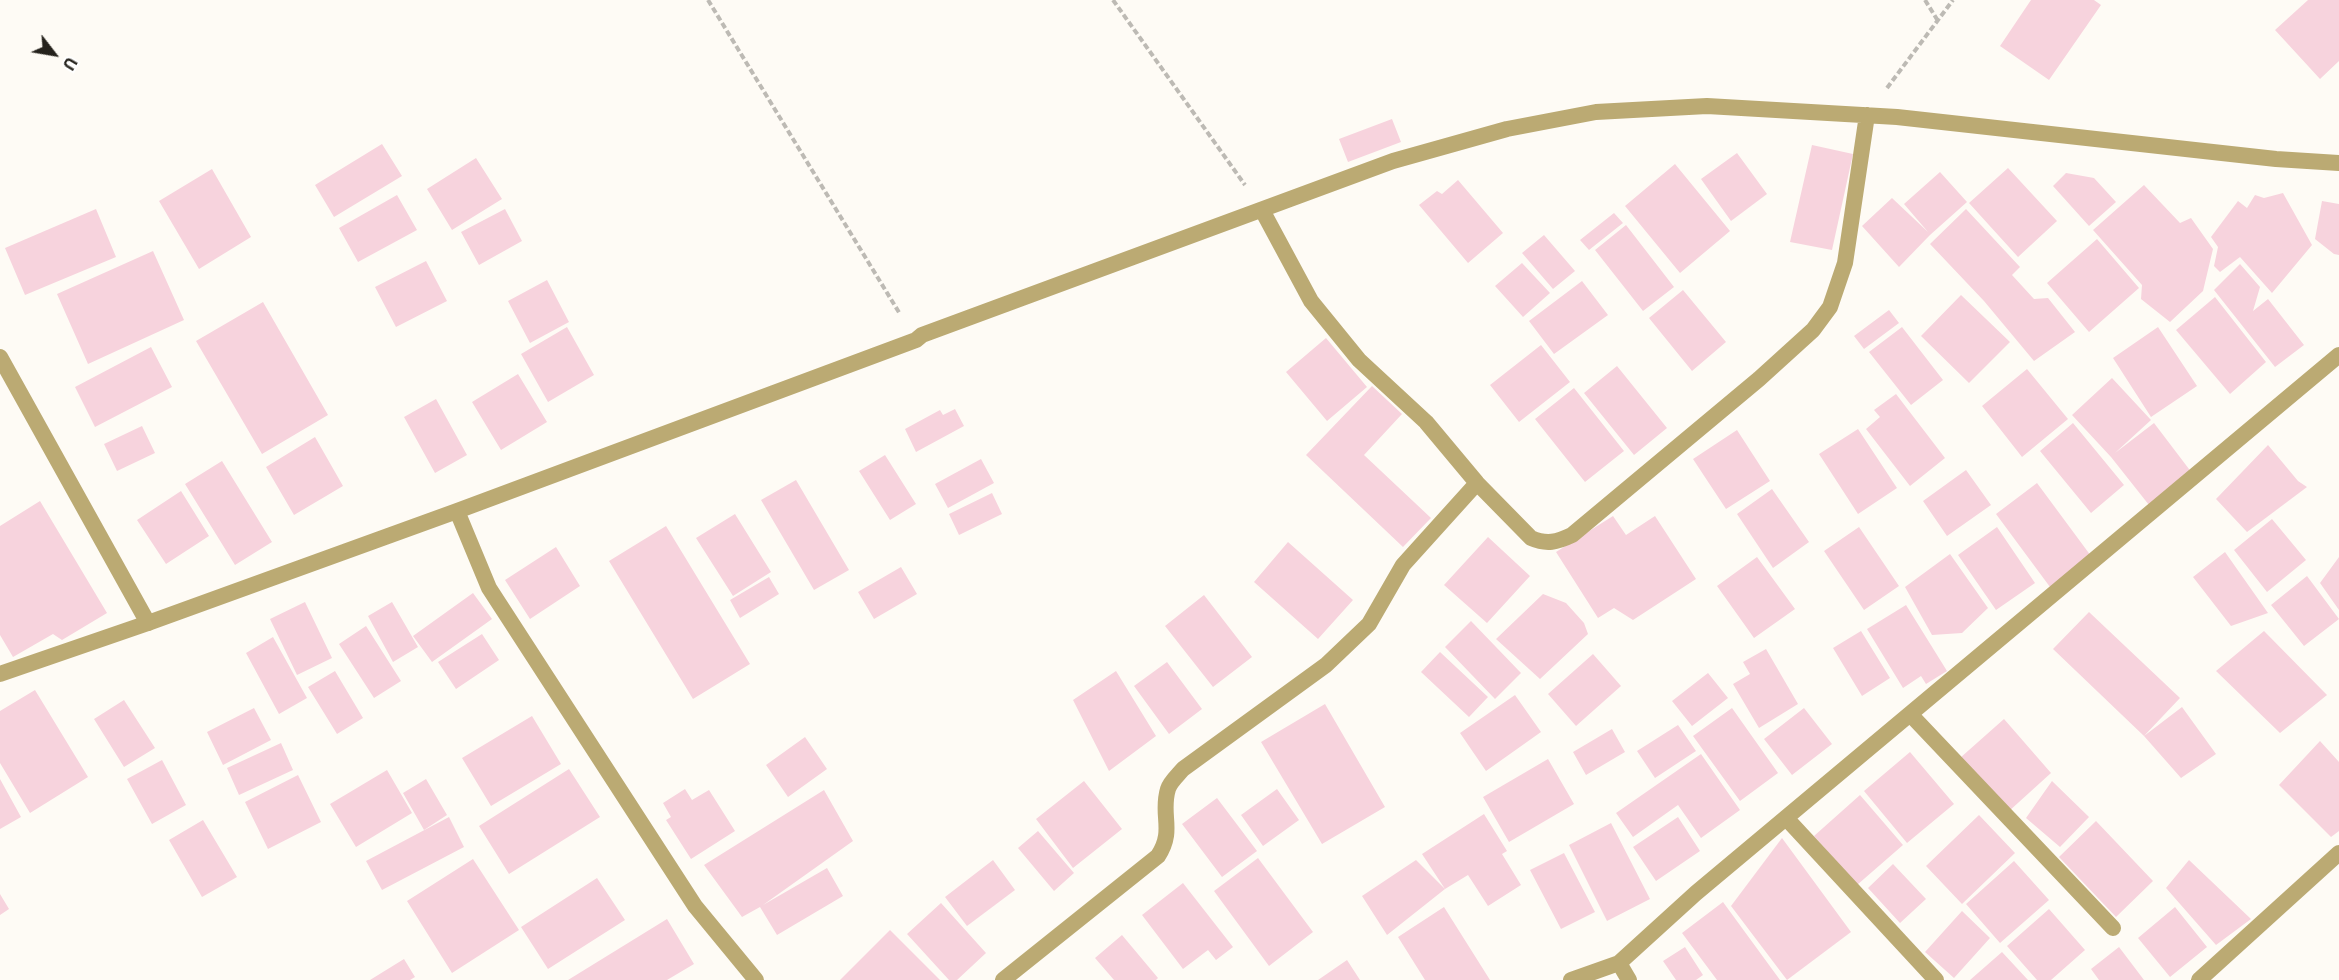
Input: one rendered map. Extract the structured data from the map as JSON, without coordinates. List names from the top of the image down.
{
  "north": "bottom right"
}
